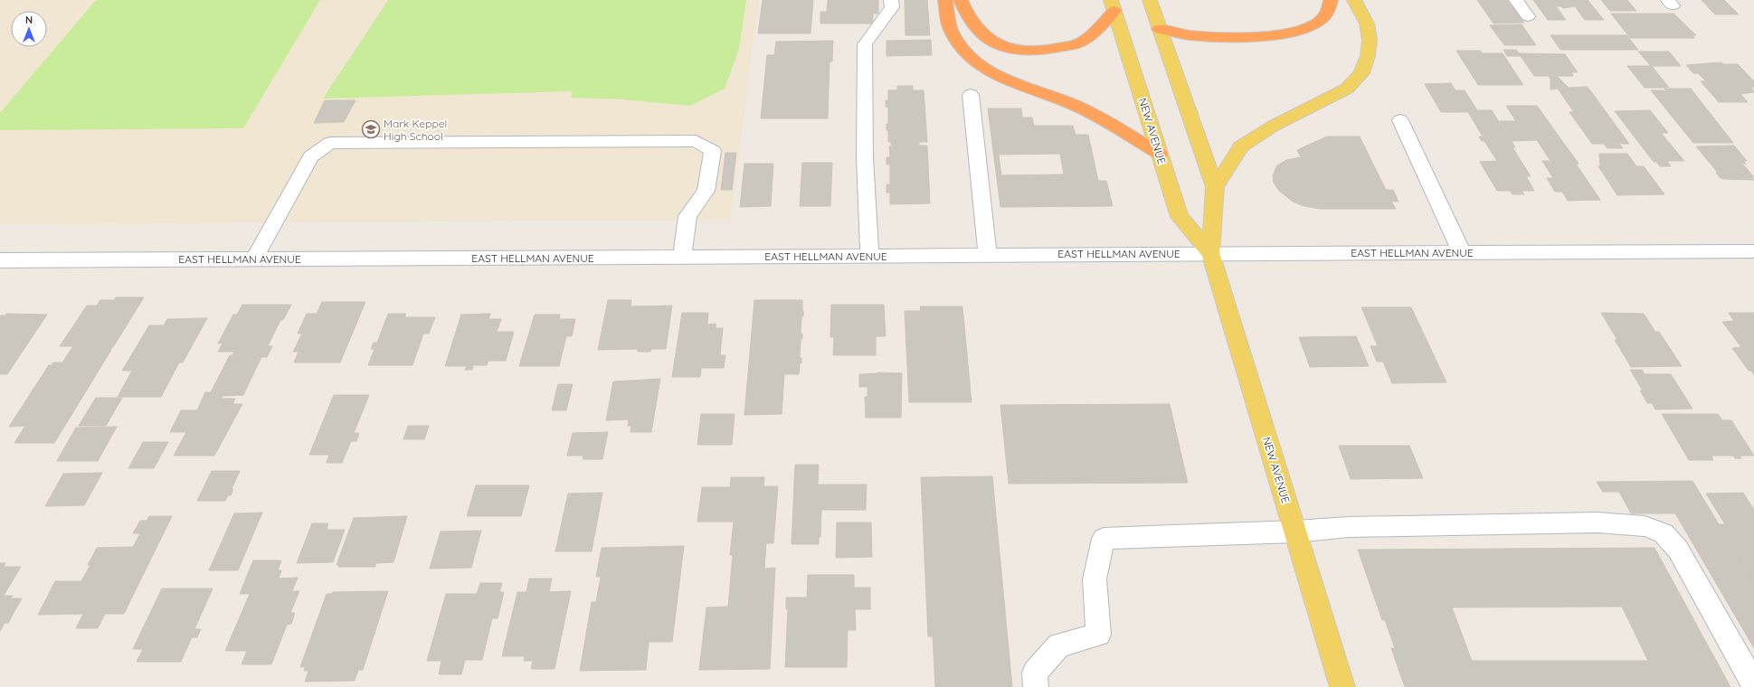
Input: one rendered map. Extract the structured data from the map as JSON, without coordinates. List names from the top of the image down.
{
  "streets": {
    "main road": ["NEW AVENUE"],
    "street": ["EAST HELLMAN AVENUE"]
  },
  "crossings": [
    ["NEW AVENUE", "EAST HELLMAN AVENUE"]
  ],
  "places": {
    "school or university": ["Mark Keppel High School"]
  },
  "north": "top"
}
